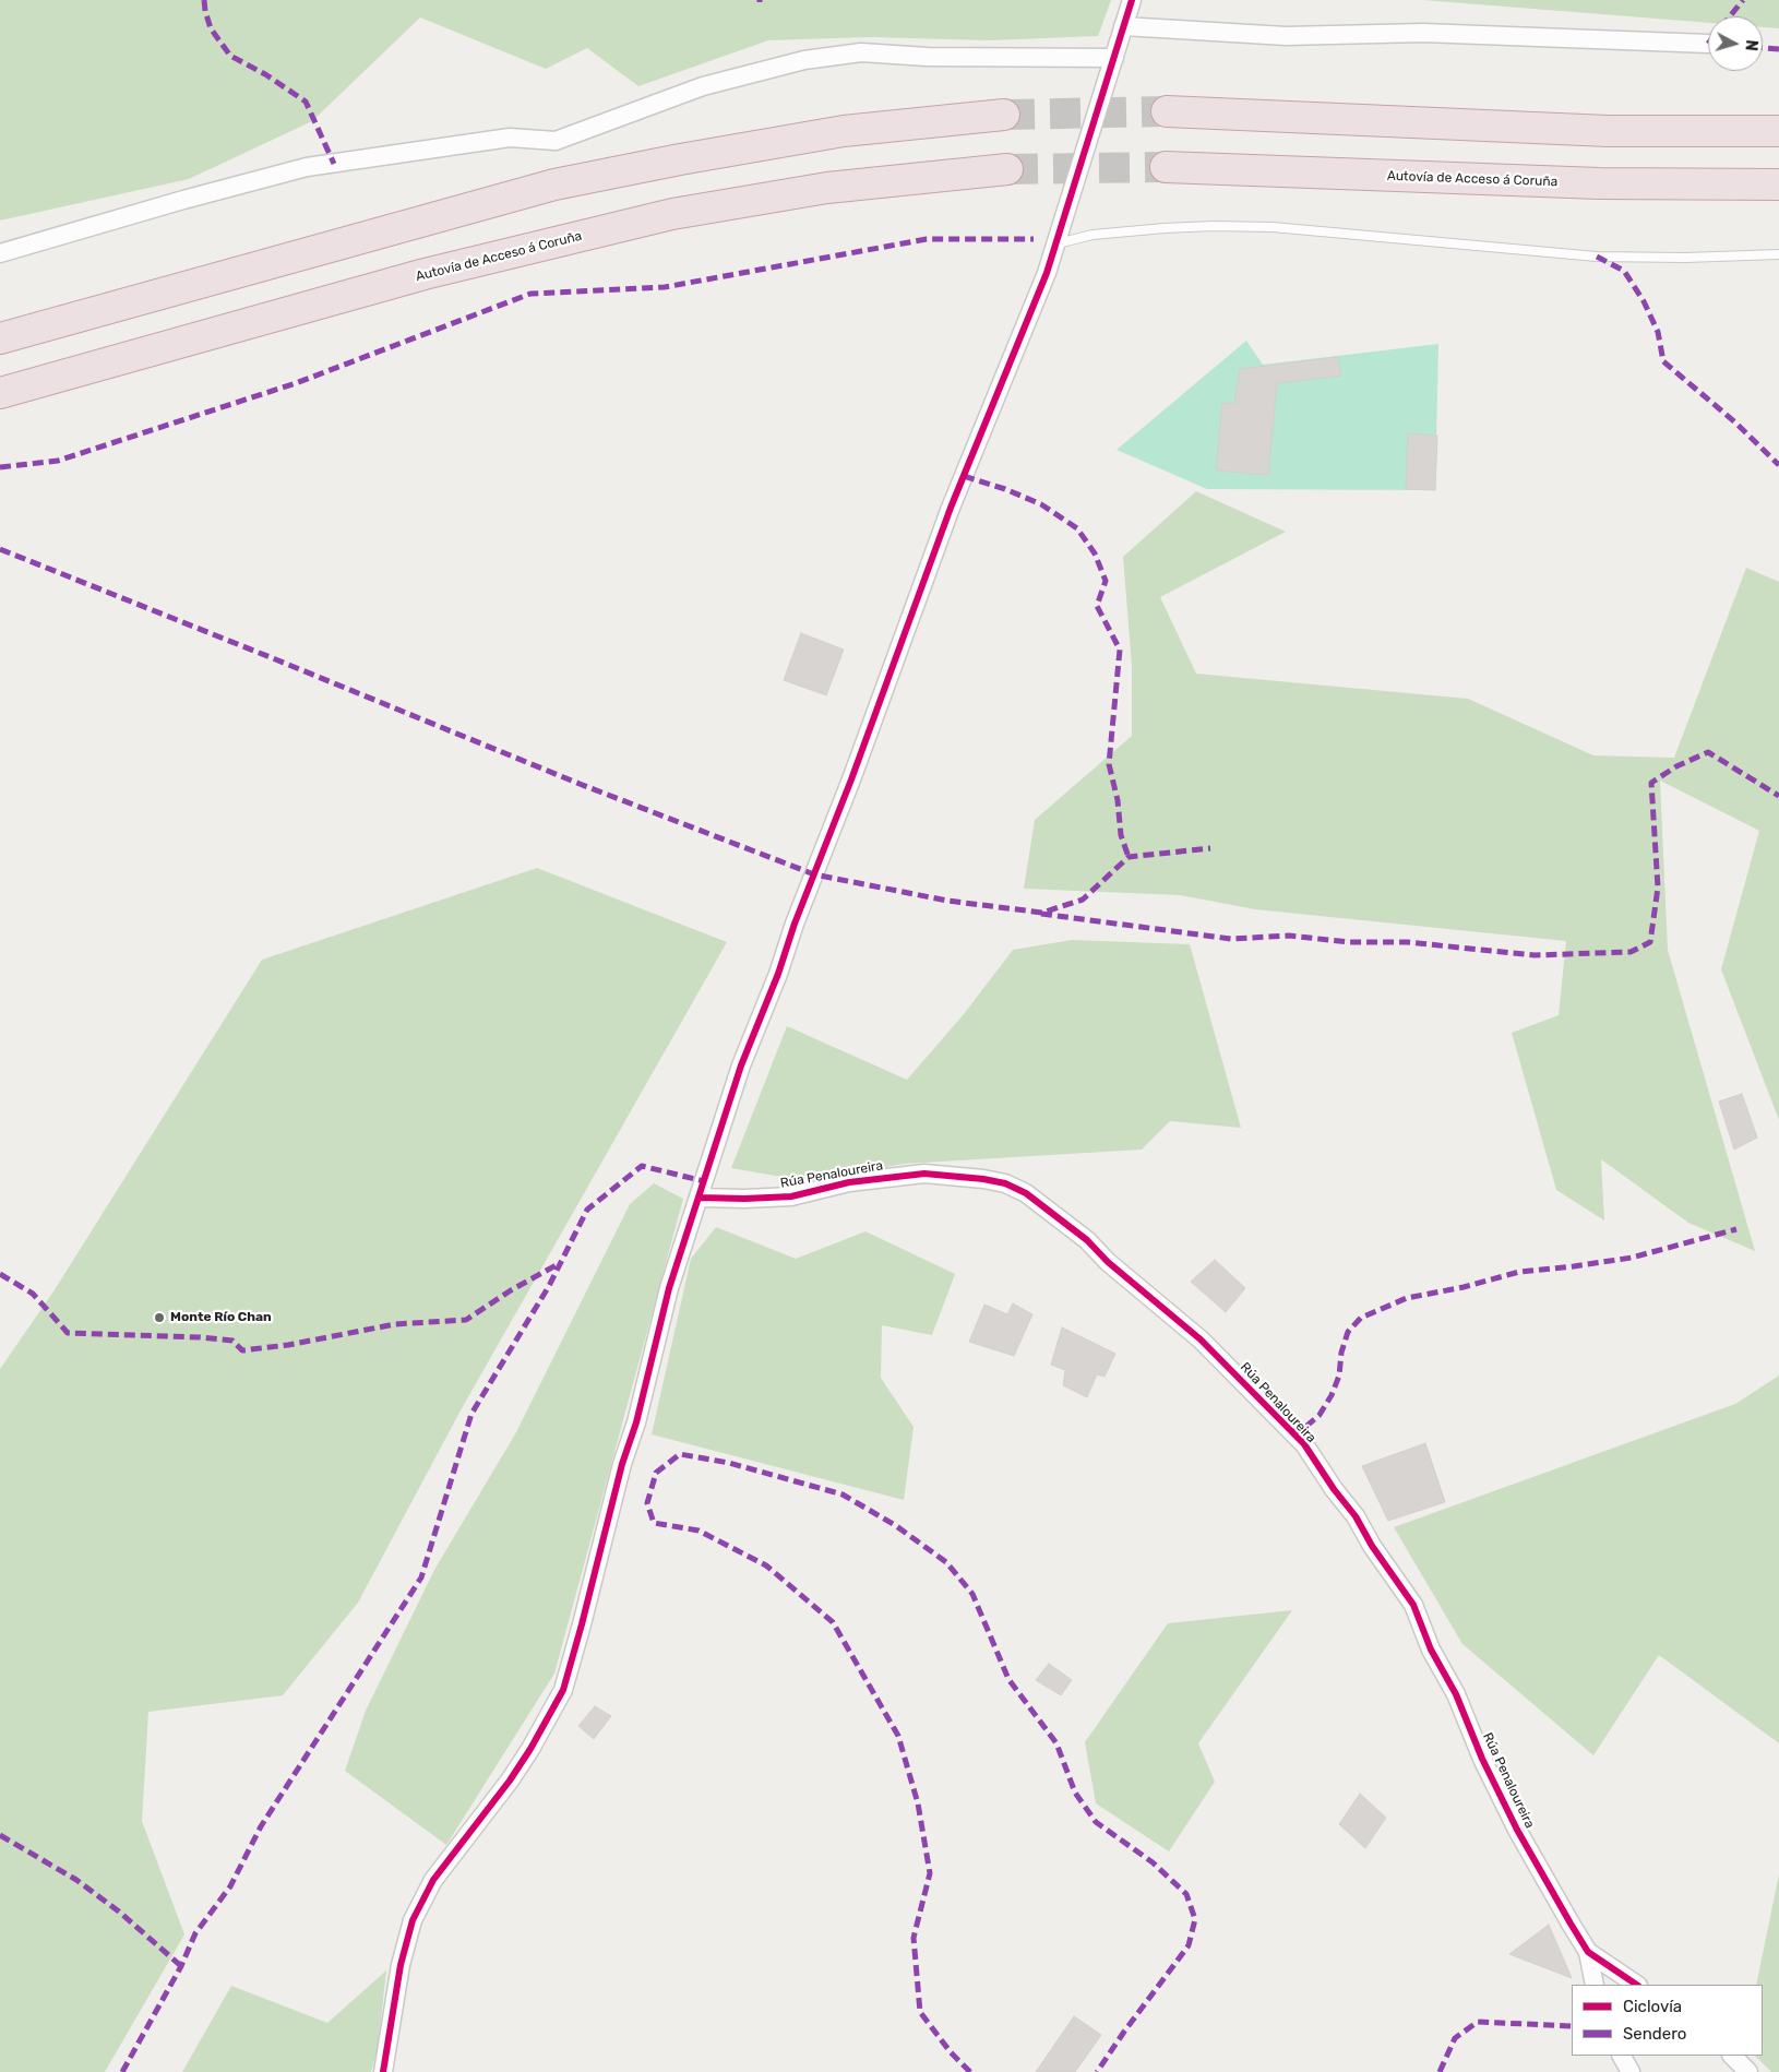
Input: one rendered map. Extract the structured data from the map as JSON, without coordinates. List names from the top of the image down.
{
  "streets": {
    "highway": ["Autovía de Acceso á Coruña"],
    "street": ["Rúa Penaloureira"]
  },
  "places": ["Monte Río Chan"],
  "legend": ["Ciclovía", "Sendero"],
  "north": "right"
}
